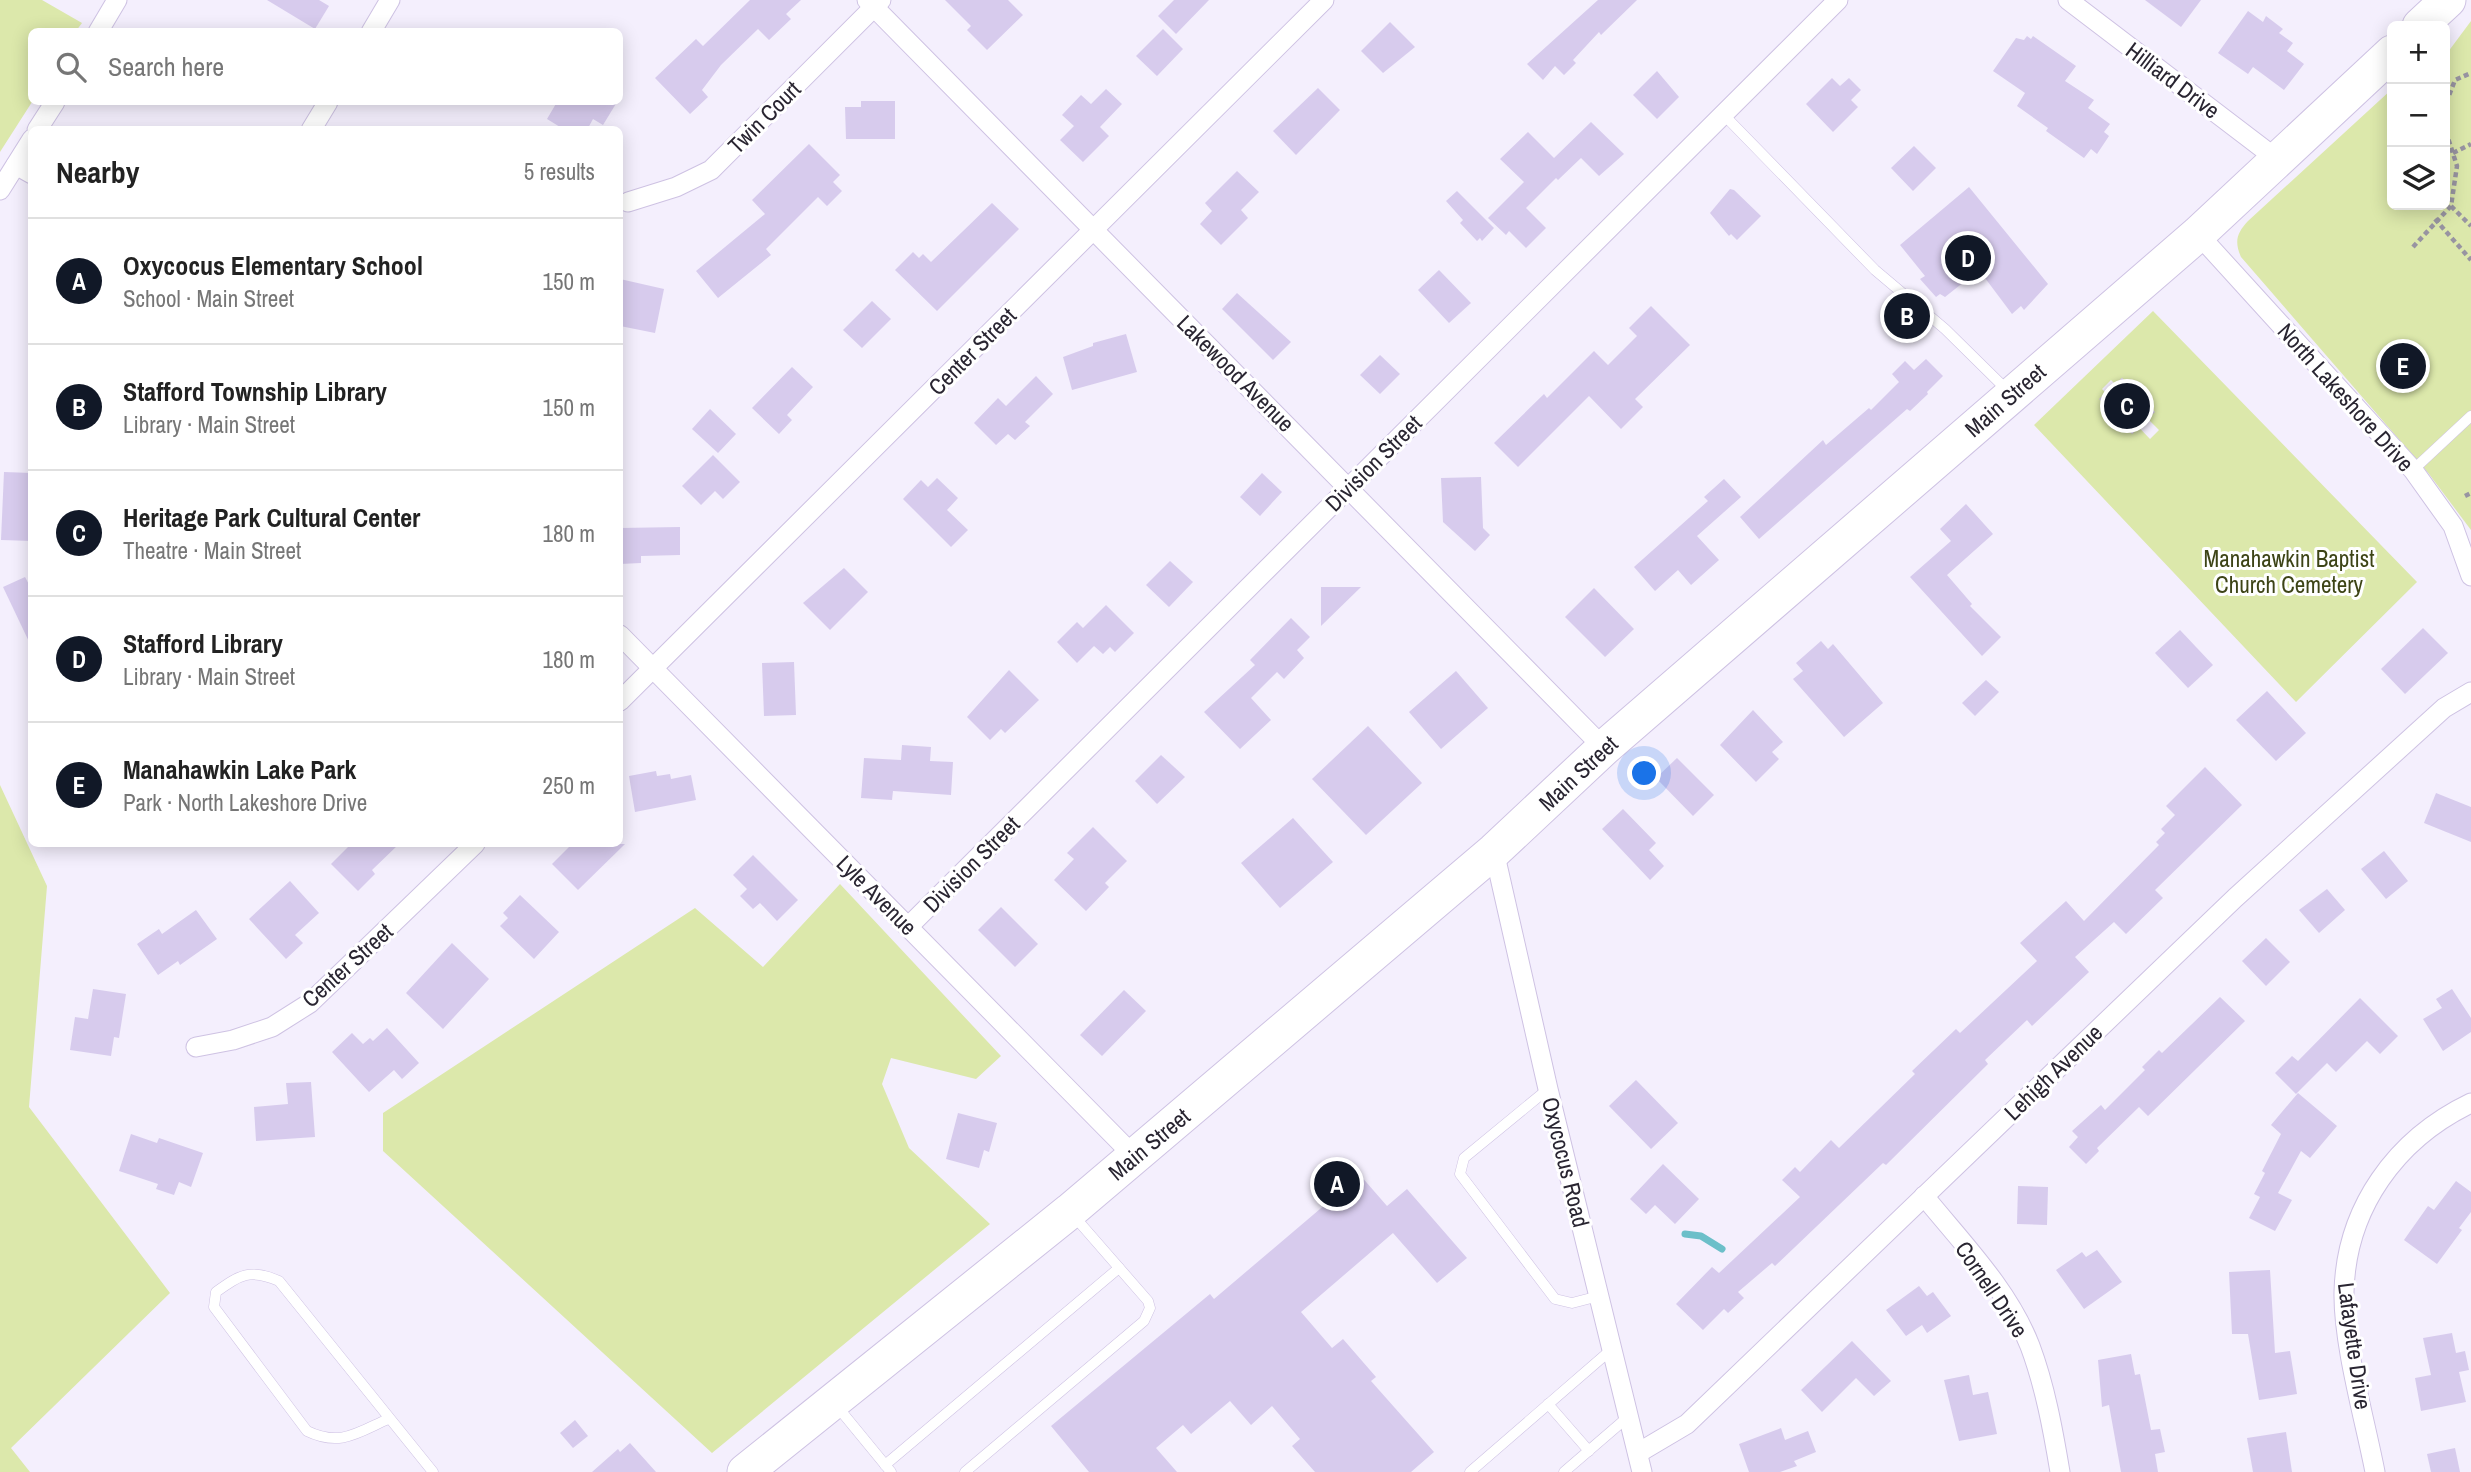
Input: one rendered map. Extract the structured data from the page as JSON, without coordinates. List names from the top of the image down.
{
  "streets": {
    "highway": ["Main Street"],
    "street": [
      "Hilliard Drive",
      "Twin Court",
      "Center Street",
      "Lakewood Avenue",
      "North Lakeshore Drive",
      "Division Street",
      "Lyle Avenue",
      "Lehigh Avenue",
      "Oxycocus Road",
      "Cornell Drive",
      "Lafayette Drive"
    ]
  },
  "crossings": [
    ["Hilliard Drive", "Main Street"],
    ["Twin Court", "Lakewood Avenue"],
    ["Center Street", "Lakewood Avenue"],
    ["Center Street", "Lyle Avenue"],
    ["Lakewood Avenue", "Main Street"],
    ["Lakewood Avenue", "Division Street"],
    ["North Lakeshore Drive", "Main Street"],
    ["Main Street", "Lyle Avenue"],
    ["Main Street", "Oxycocus Road"],
    ["Division Street", "Lyle Avenue"],
    ["Lehigh Avenue", "Oxycocus Road"],
    ["Lehigh Avenue", "Cornell Drive"]
  ],
  "parks": ["Manahawkin Baptist Church Cemetery"],
  "page": {
    "map_buttons": ["+", "−"],
    "search": "Search here",
    "heading": ["Nearby", "5 results"],
    "list": [
      {
        "mark": "A",
        "name": "Oxycocus Elementary School",
        "note": "School · Main Street",
        "value": "150 m"
      },
      {
        "mark": "B",
        "name": "Stafford Township Library",
        "note": "Library · Main Street",
        "value": "150 m"
      },
      {
        "mark": "C",
        "name": "Heritage Park Cultural Center",
        "note": "Theatre · Main Street",
        "value": "180 m"
      },
      {
        "mark": "D",
        "name": "Stafford Library",
        "note": "Library · Main Street",
        "value": "180 m"
      },
      {
        "mark": "E",
        "name": "Manahawkin Lake Park",
        "note": "Park · North Lakeshore Drive",
        "value": "250 m"
      }
    ],
    "pins": [
      "D",
      "B",
      "E",
      "C",
      "A"
    ]
  }
}
